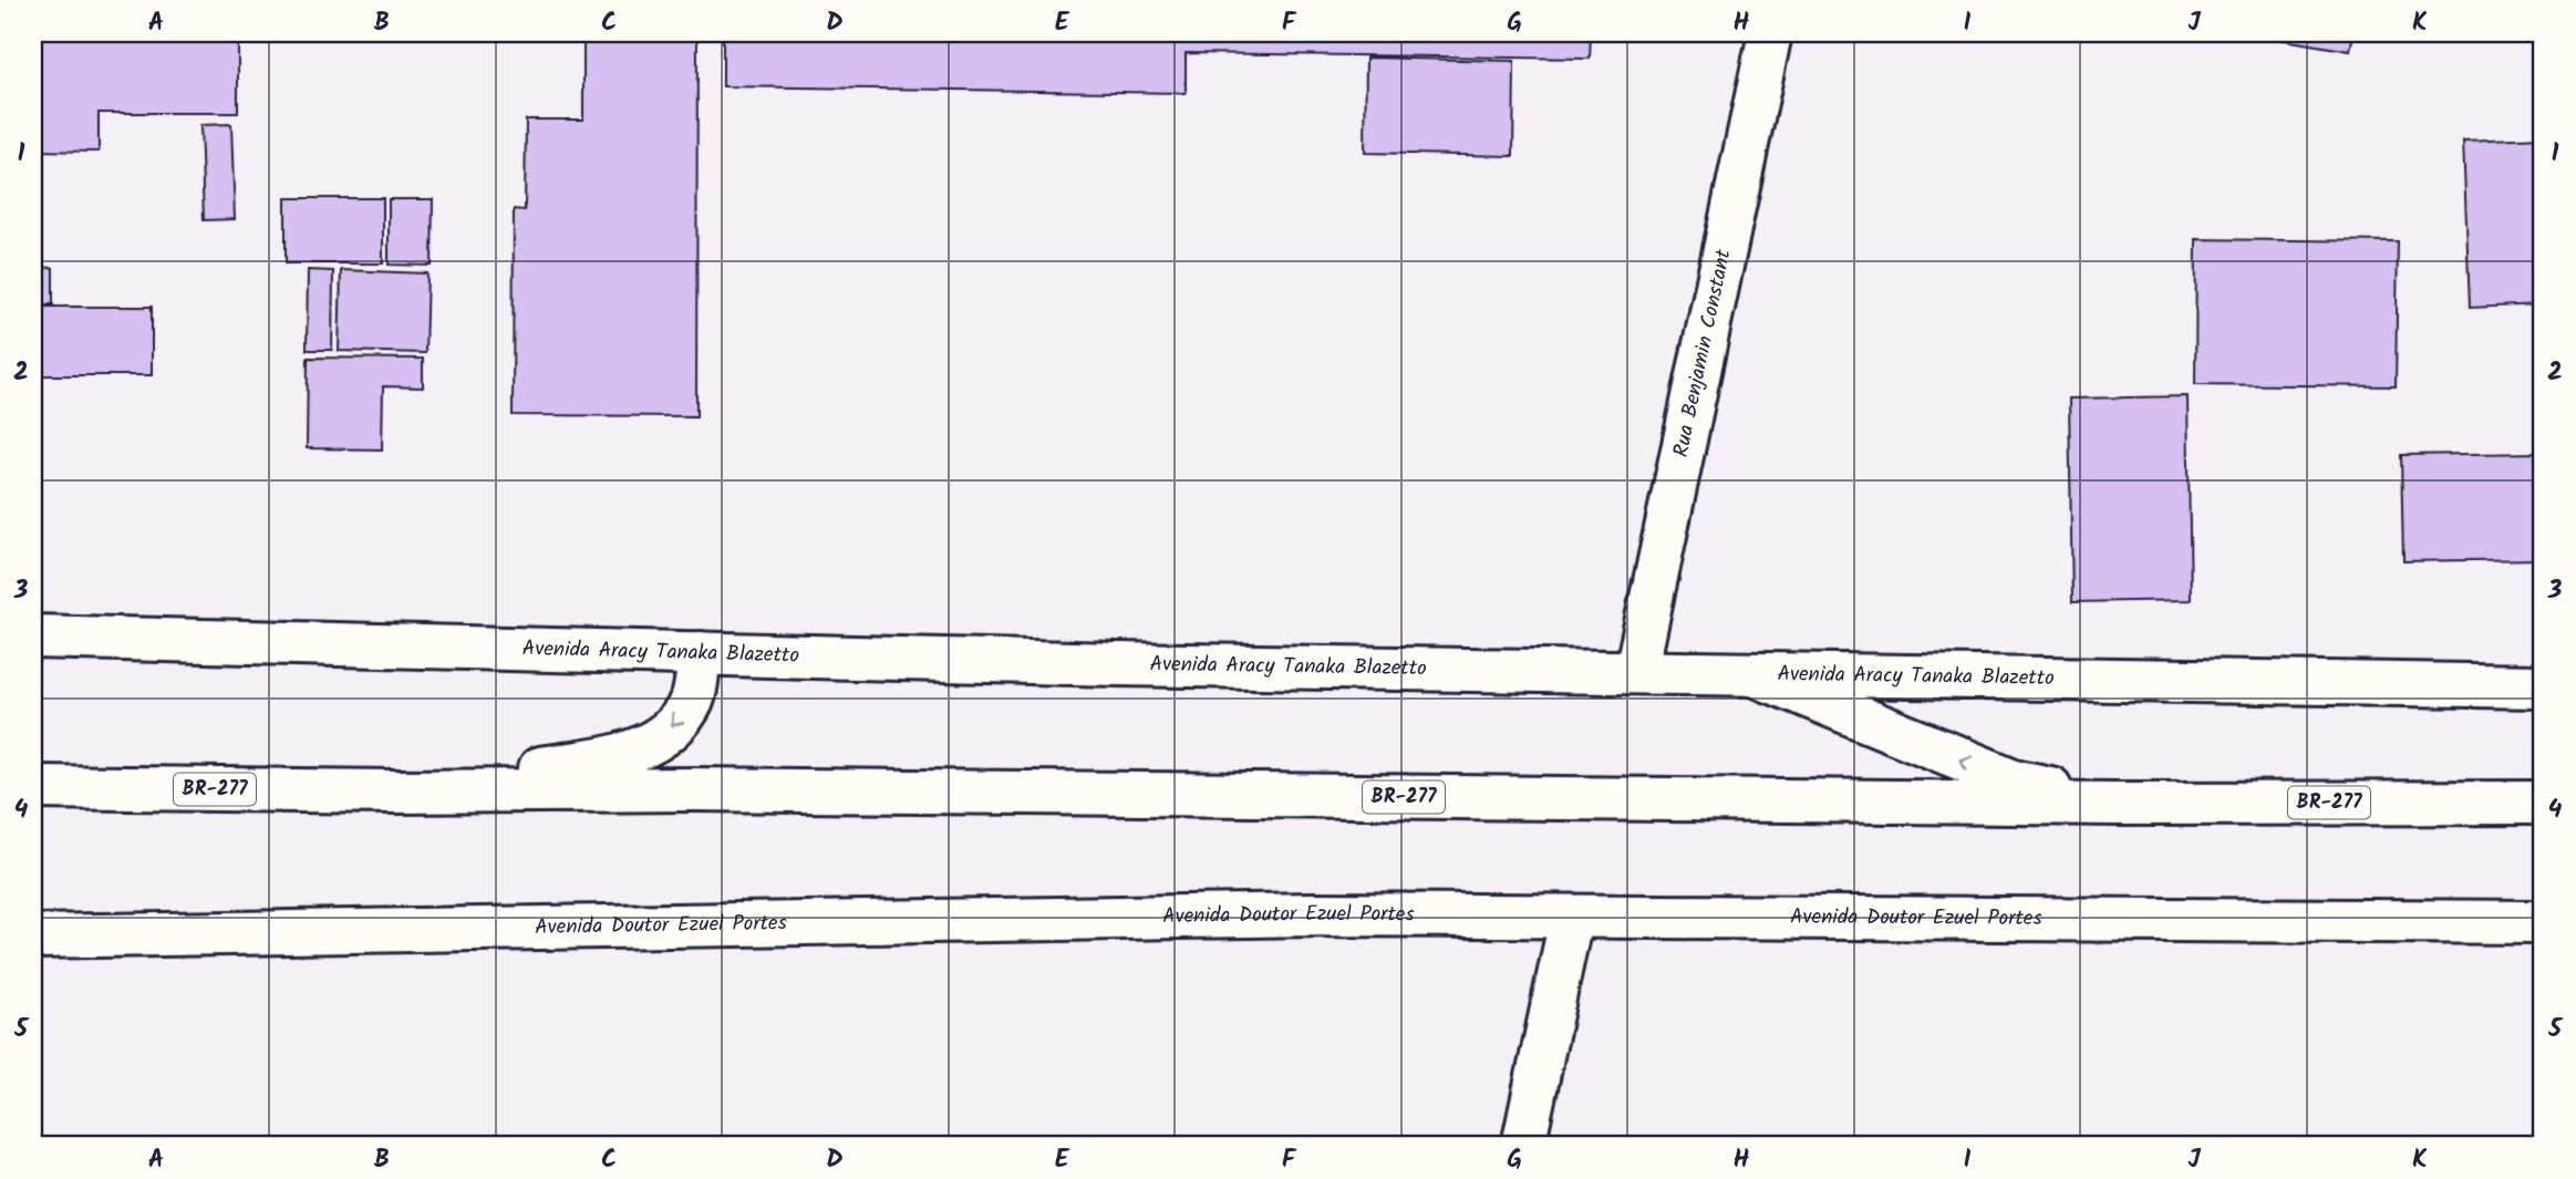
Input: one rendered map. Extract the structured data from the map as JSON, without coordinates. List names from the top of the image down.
{
  "streets": {
    "main road": [
      "Rua Benjamin Constant",
      "Avenida Aracy Tanaka Blazetto",
      "BR-277",
      "Avenida Doutor Ezuel Portes"
    ]
  },
  "crossings": [
    ["Rua Benjamin Constant", "Avenida Aracy Tanaka Blazetto"]
  ],
  "grid": {
    "columns": [
      "A",
      "B",
      "C",
      "D",
      "E",
      "F",
      "G",
      "H",
      "I",
      "J",
      "K"
    ],
    "rows": [
      "1",
      "2",
      "3",
      "4",
      "5"
    ]
  }
}
